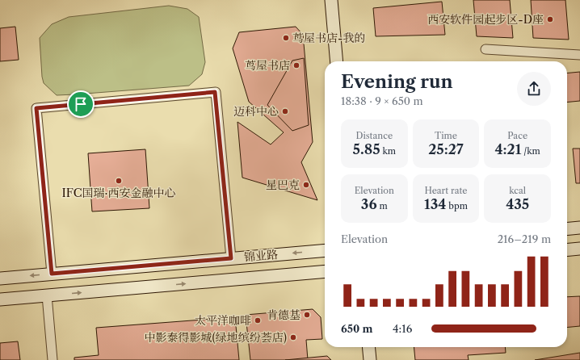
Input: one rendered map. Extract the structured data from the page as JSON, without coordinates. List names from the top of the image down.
{
  "streets": {
    "main road": ["锦业路"]
  },
  "places": [
    "西安软件园起步区-D座",
    "茑屋书店-我的",
    "茑屋书店",
    "迈科中心",
    "IFC国瑞·西安金融中心",
    "星巴克",
    "肯德基",
    "太平洋咖啡",
    "中影泰得影城(绿地缤纷荟店)"
  ],
  "page": {
    "heading": ["Evening run", "18:38 · 9 × 650 m"],
    "stats": [
      ["Distance", "5.85 km"],
      ["Time", "25:27"],
      ["Pace", "4:21 /km"],
      ["Elevation", "36 m"],
      ["Heart rate", "134 bpm"],
      ["kcal", "435"]
    ],
    "chart": ["Elevation", "216–219 m"],
    "list": [
      {
        "name": "650 m",
        "note": "4:16"
      }
    ]
  }
}
